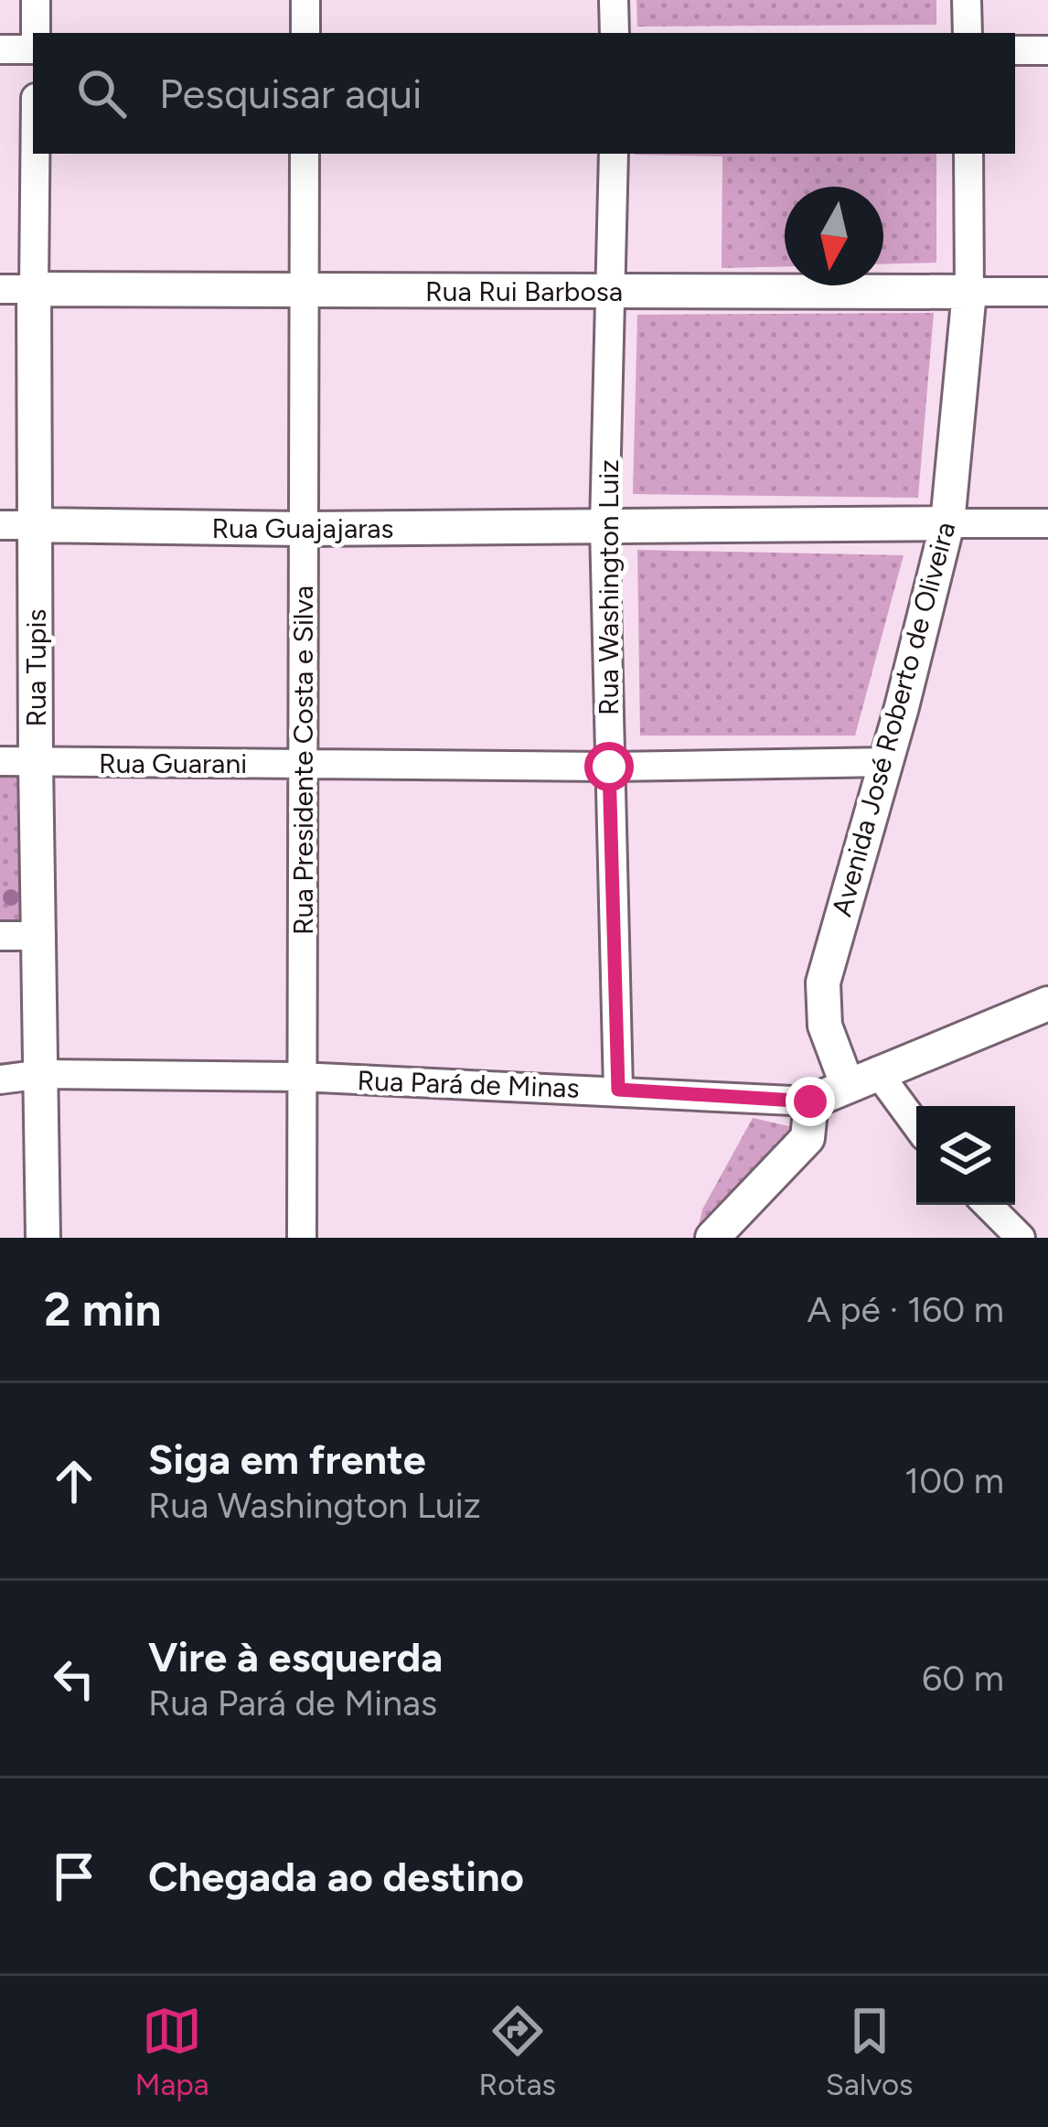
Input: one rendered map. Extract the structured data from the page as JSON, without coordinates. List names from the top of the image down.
{
  "streets": {
    "main road": [
      "Rua Rui Barbosa",
      "Rua Guajajaras",
      "Rua Tupis",
      "Avenida José Roberto de Oliveira"
    ],
    "street": [
      "Rua Washington Luiz",
      "Rua Presidente Costa e Silva",
      "Rua Guarani",
      "Rua Pará de Minas"
    ]
  },
  "crossings": [
    ["Rua Rui Barbosa", "Rua Washington Luiz"],
    ["Rua Rui Barbosa", "Rua Tupis"],
    ["Rua Rui Barbosa", "Avenida José Roberto de Oliveira"],
    ["Rua Rui Barbosa", "Rua Presidente Costa e Silva"],
    ["Rua Guajajaras", "Rua Washington Luiz"],
    ["Rua Guajajaras", "Rua Tupis"],
    ["Rua Guajajaras", "Avenida José Roberto de Oliveira"],
    ["Rua Guajajaras", "Rua Presidente Costa e Silva"],
    ["Rua Washington Luiz", "Rua Guarani"],
    ["Rua Washington Luiz", "Rua Pará de Minas"],
    ["Rua Tupis", "Rua Guarani"],
    ["Rua Tupis", "Rua Pará de Minas"],
    ["Avenida José Roberto de Oliveira", "Rua Guarani"],
    ["Rua Presidente Costa e Silva", "Rua Guarani"],
    ["Rua Presidente Costa e Silva", "Rua Pará de Minas"]
  ],
  "north": "bottom",
  "page": {
    "search": "Pesquisar aqui",
    "heading": ["2 min", "A pé · 160 m"],
    "list": [
      ["Siga em frente", "Rua Washington Luiz", "100 m"],
      ["Vire à esquerda", "Rua Pará de Minas", "60 m"],
      "Chegada ao destino"
    ],
    "nav": ["Mapa", "Rotas", "Salvos"]
  }
}
